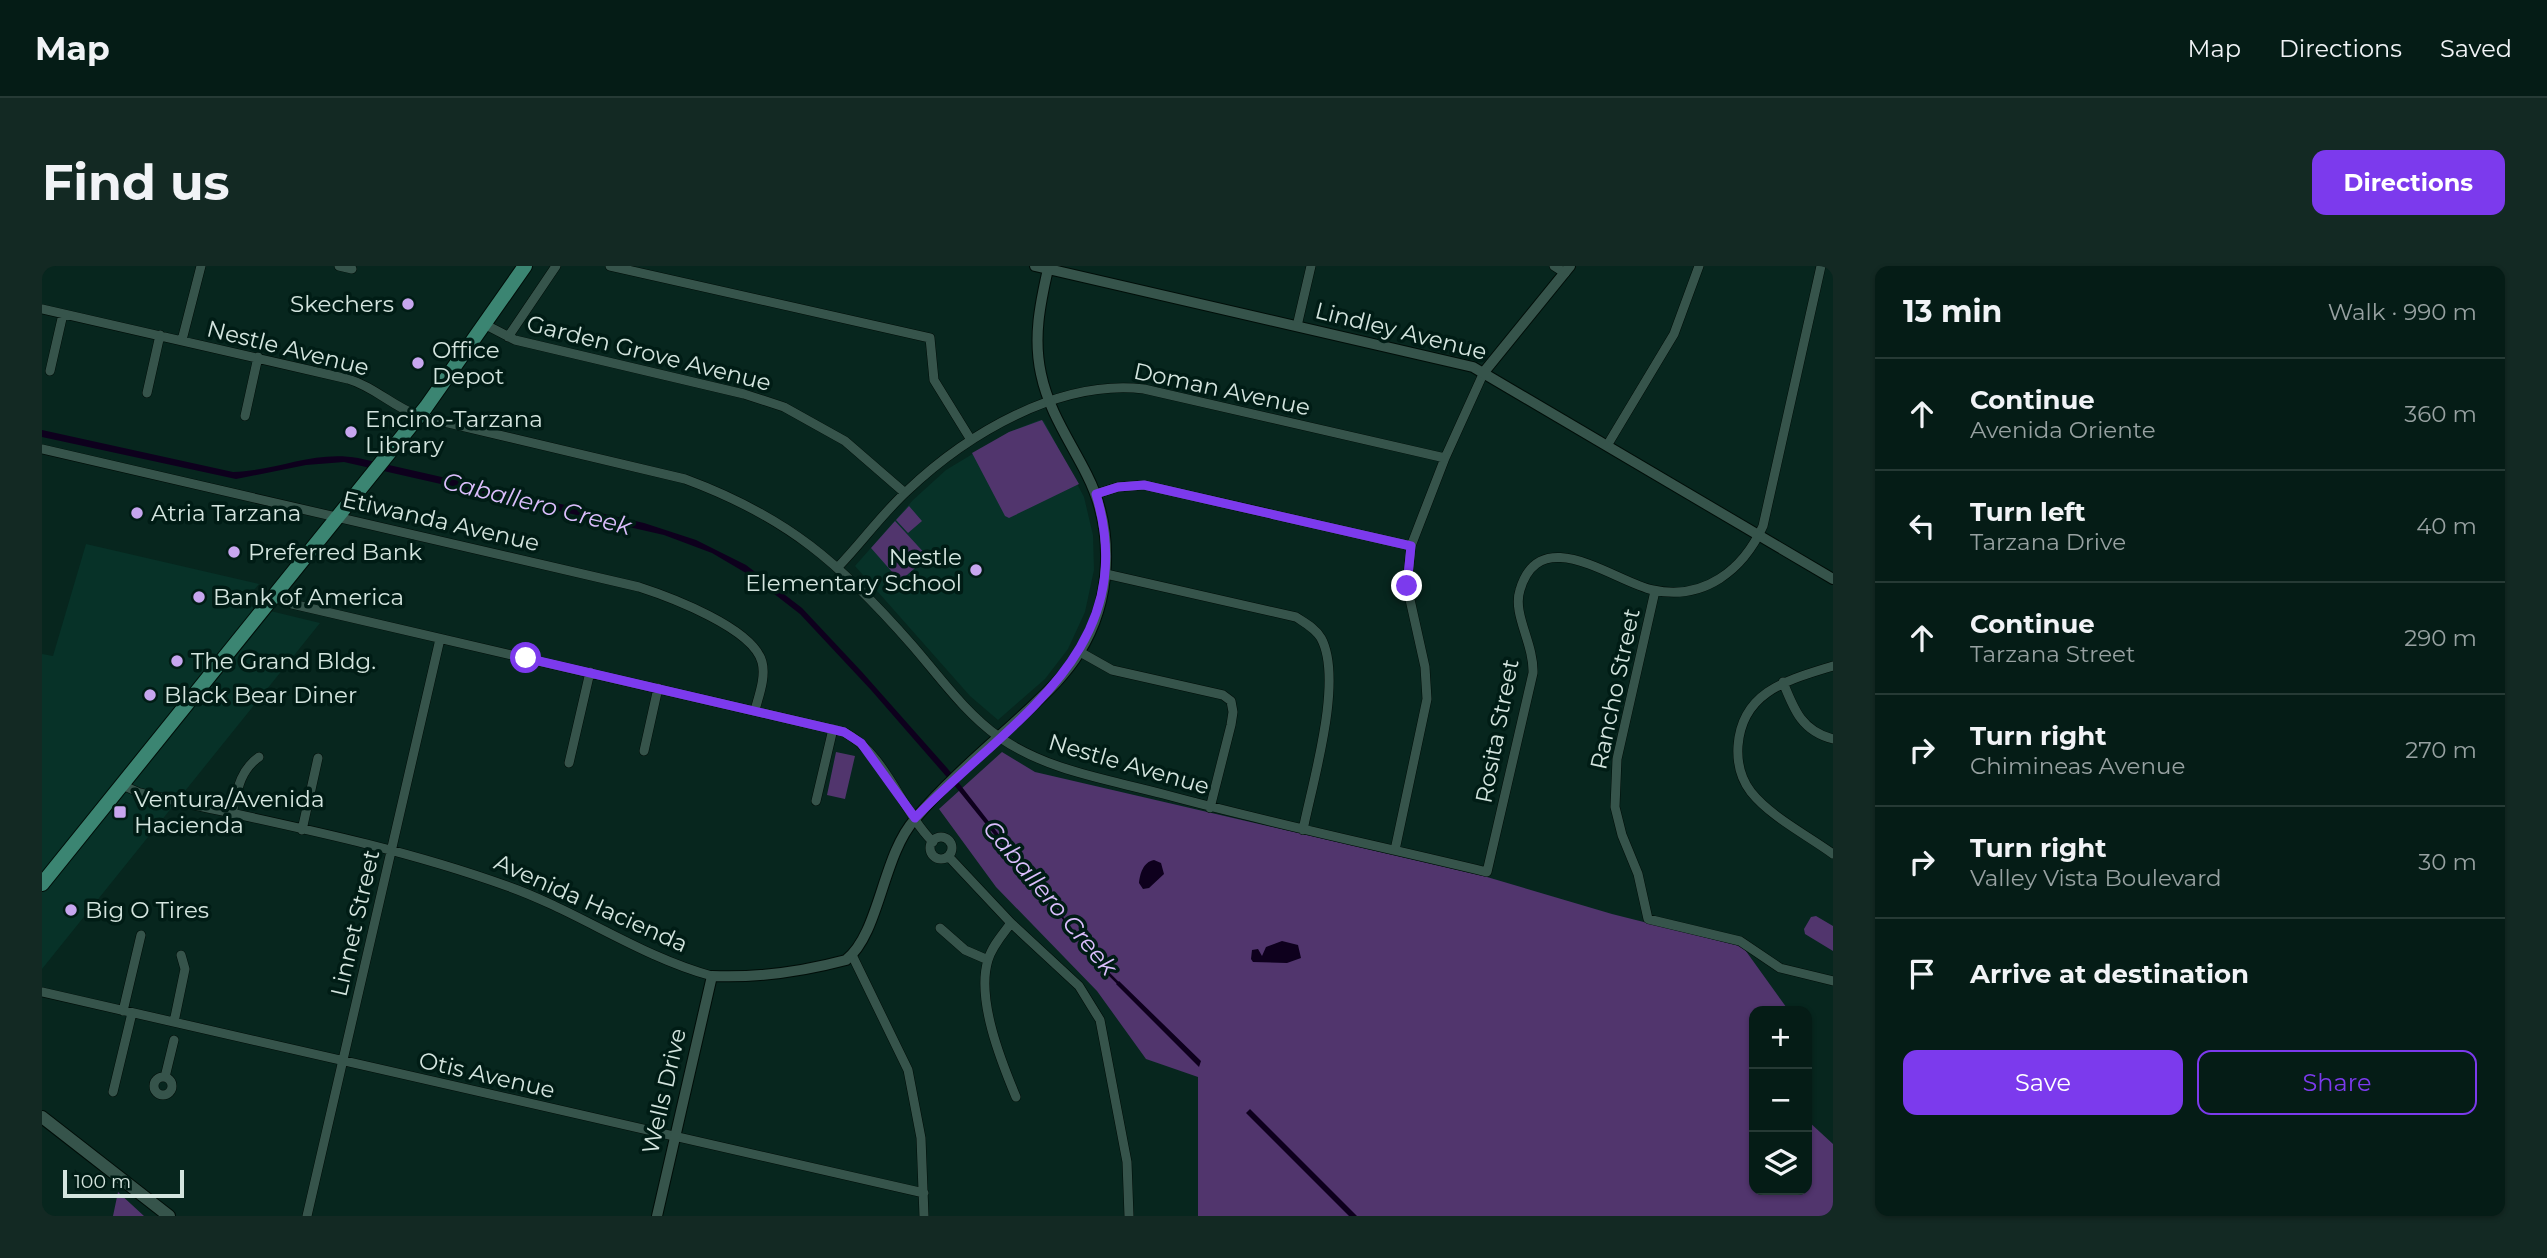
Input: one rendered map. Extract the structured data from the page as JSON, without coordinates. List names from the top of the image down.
{
  "streets": {
    "street": [
      "Lindley Avenue",
      "Nestle Avenue",
      "Garden Grove Avenue",
      "Doman Avenue",
      "Etiwanda Avenue",
      "Rancho Street",
      "Rosita Street",
      "Avenida Hacienda",
      "Linnet Street",
      "Otis Avenue",
      "Wells Drive"
    ]
  },
  "crossings": [
    ["Lindley Avenue", "Rosita Street"],
    ["Nestle Avenue", "Doman Avenue"],
    ["Nestle Avenue", "Rosita Street"],
    ["Garden Grove Avenue", "Doman Avenue"],
    ["Rancho Street", "Rosita Street"],
    ["Avenida Hacienda", "Linnet Street"],
    ["Avenida Hacienda", "Wells Drive"],
    ["Linnet Street", "Otis Avenue"],
    ["Otis Avenue", "Wells Drive"]
  ],
  "water": ["Caballero Creek"],
  "places": {
    "other": [
      "Skechers",
      "Office Depot",
      "Encino-Tarzana Library",
      "Atria Tarzana",
      "Preferred Bank",
      "Nestle Elementary School",
      "Bank of America",
      "The Grand Bldg.",
      "Black Bear Diner",
      "Big O Tires"
    ],
    "transit": ["Ventura/Avenida Hacienda"]
  },
  "scale_bar": "100 m",
  "page": {
    "header": "Map",
    "nav": ["Map", "Directions", "Saved"],
    "buttons": [
      "Directions",
      ["Save", "Share"]
    ],
    "title": "Find us",
    "heading": ["13 min", "Walk · 990 m"],
    "list": [
      ["Continue", "Avenida Oriente", "360 m"],
      ["Turn left", "Tarzana Drive", "40 m"],
      ["Continue", "Tarzana Street", "290 m"],
      ["Turn right", "Chimineas Avenue", "270 m"],
      ["Turn right", "Valley Vista Boulevard", "30 m"],
      "Arrive at destination"
    ],
    "map_buttons": ["+", "−"],
    "scale": "100 m"
  }
}
